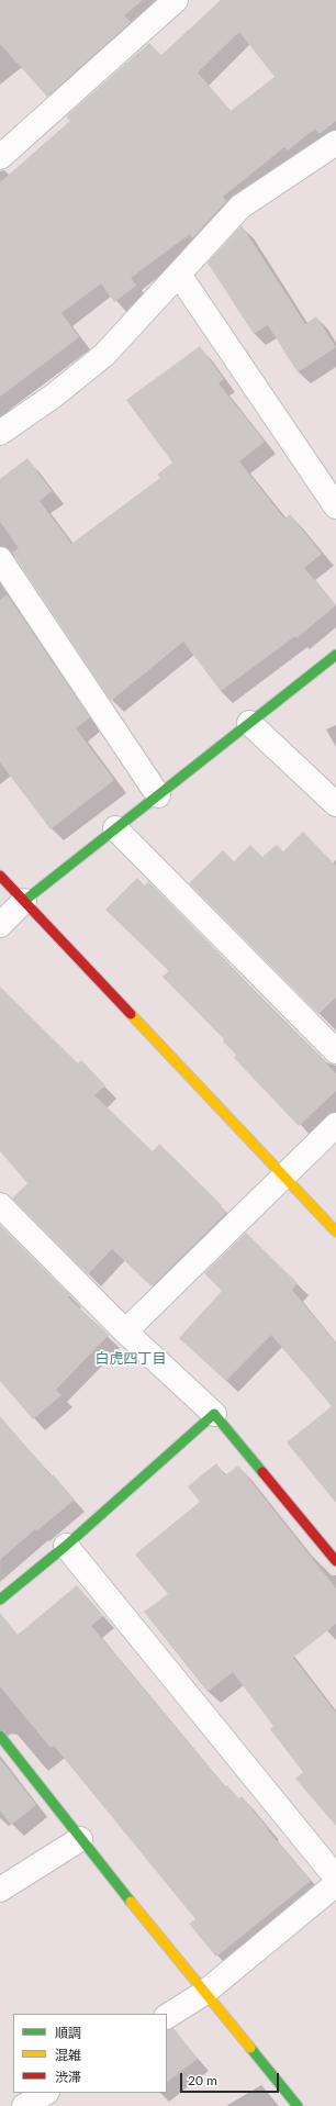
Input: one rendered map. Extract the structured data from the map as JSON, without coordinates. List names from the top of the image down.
{
  "districts": ["白虎四丁目"],
  "legend": ["順調", "混雑", "渋滞"],
  "scale_bar": "20 m"
}
